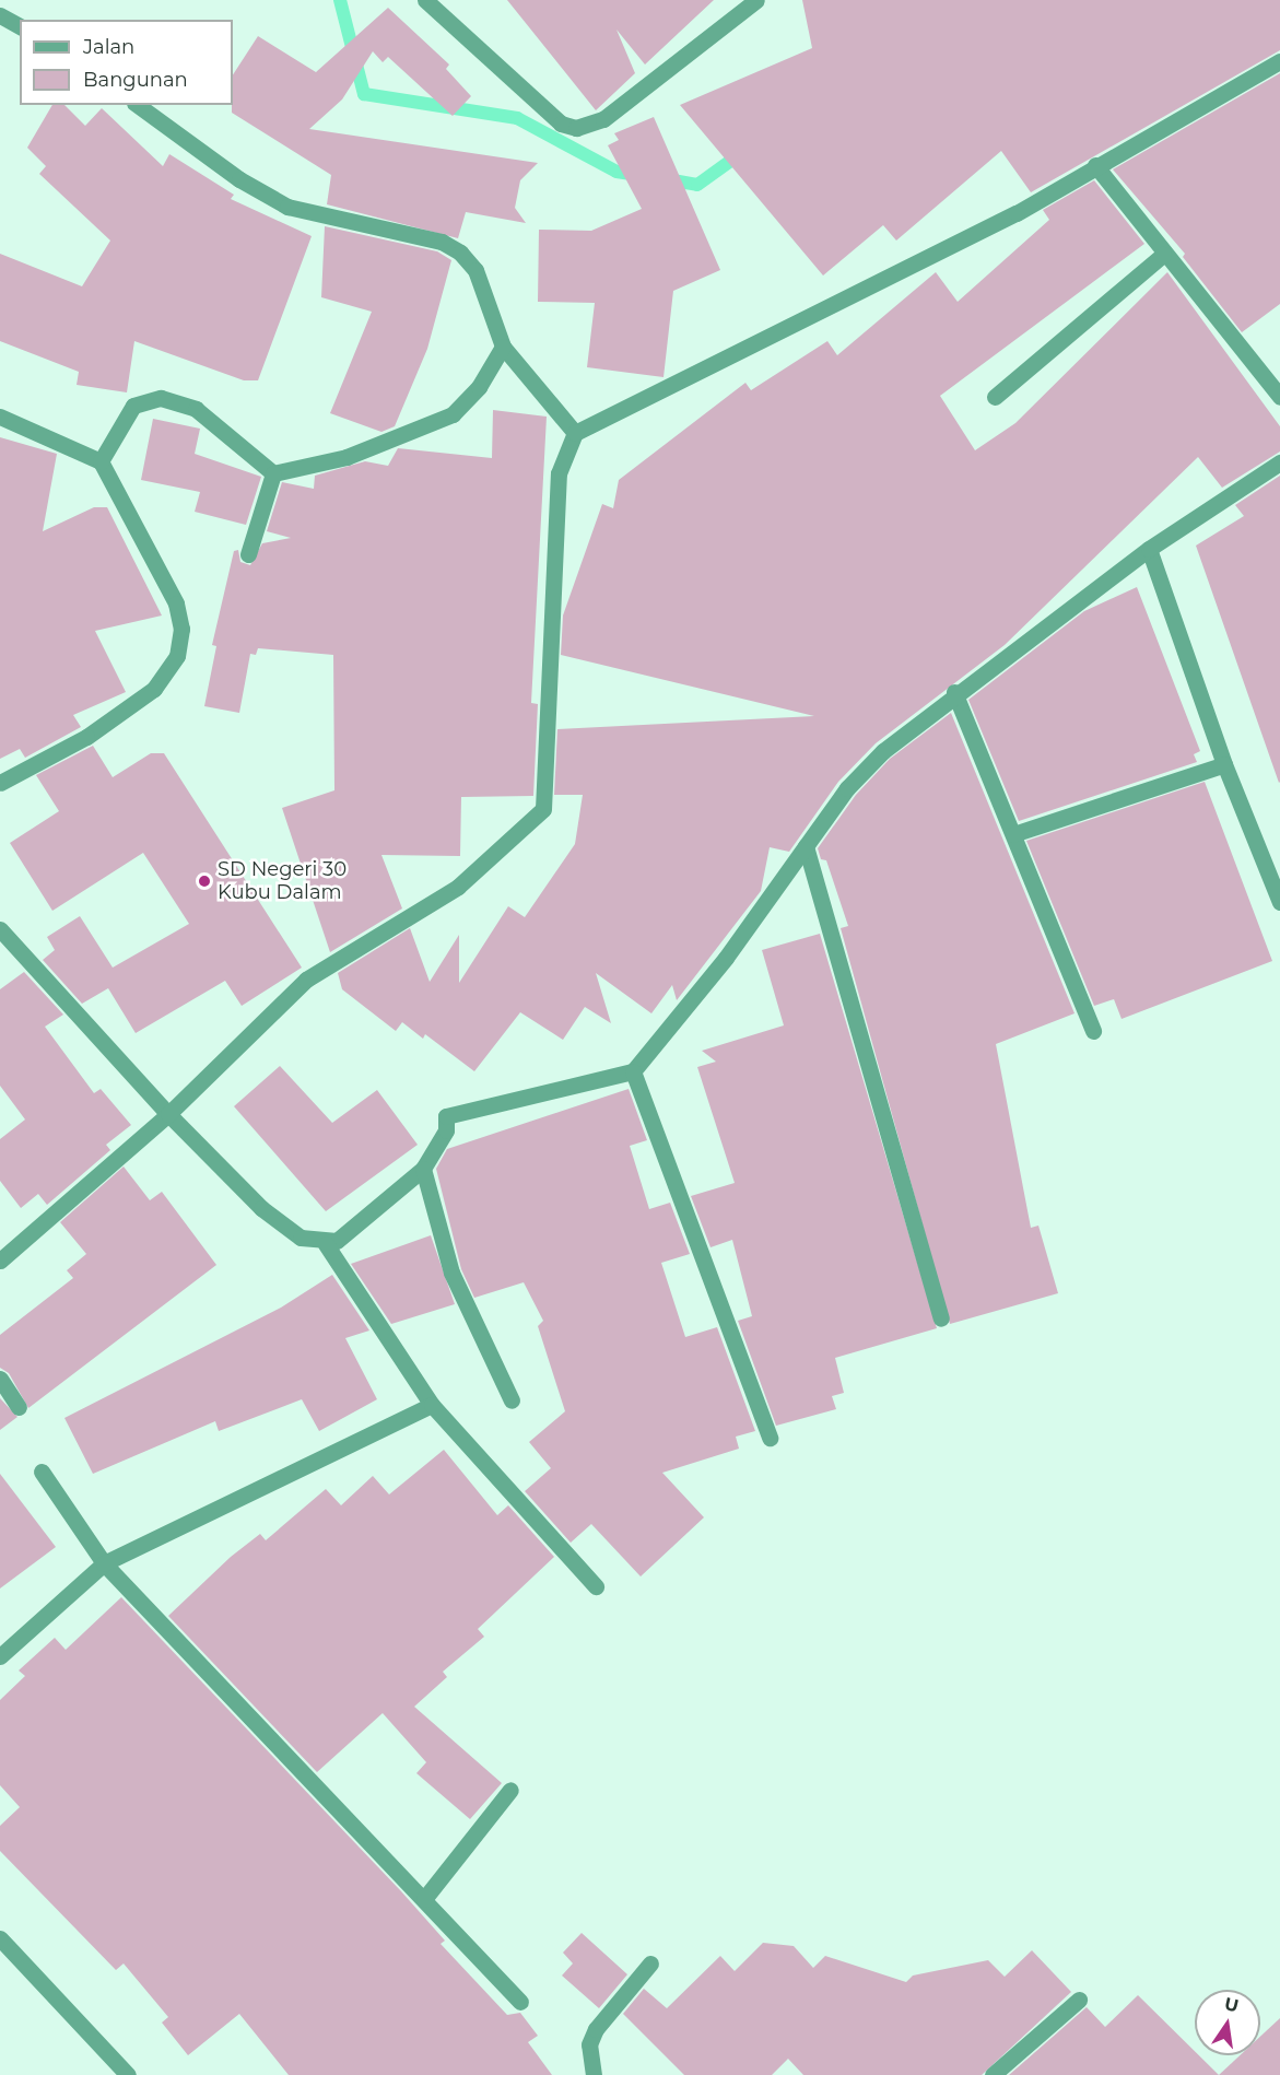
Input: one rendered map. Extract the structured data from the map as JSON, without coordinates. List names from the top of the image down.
{
  "places": ["SD Negeri 30 Kubu Dalam"],
  "legend": ["Jalan", "Bangunan"],
  "north": "top"
}
